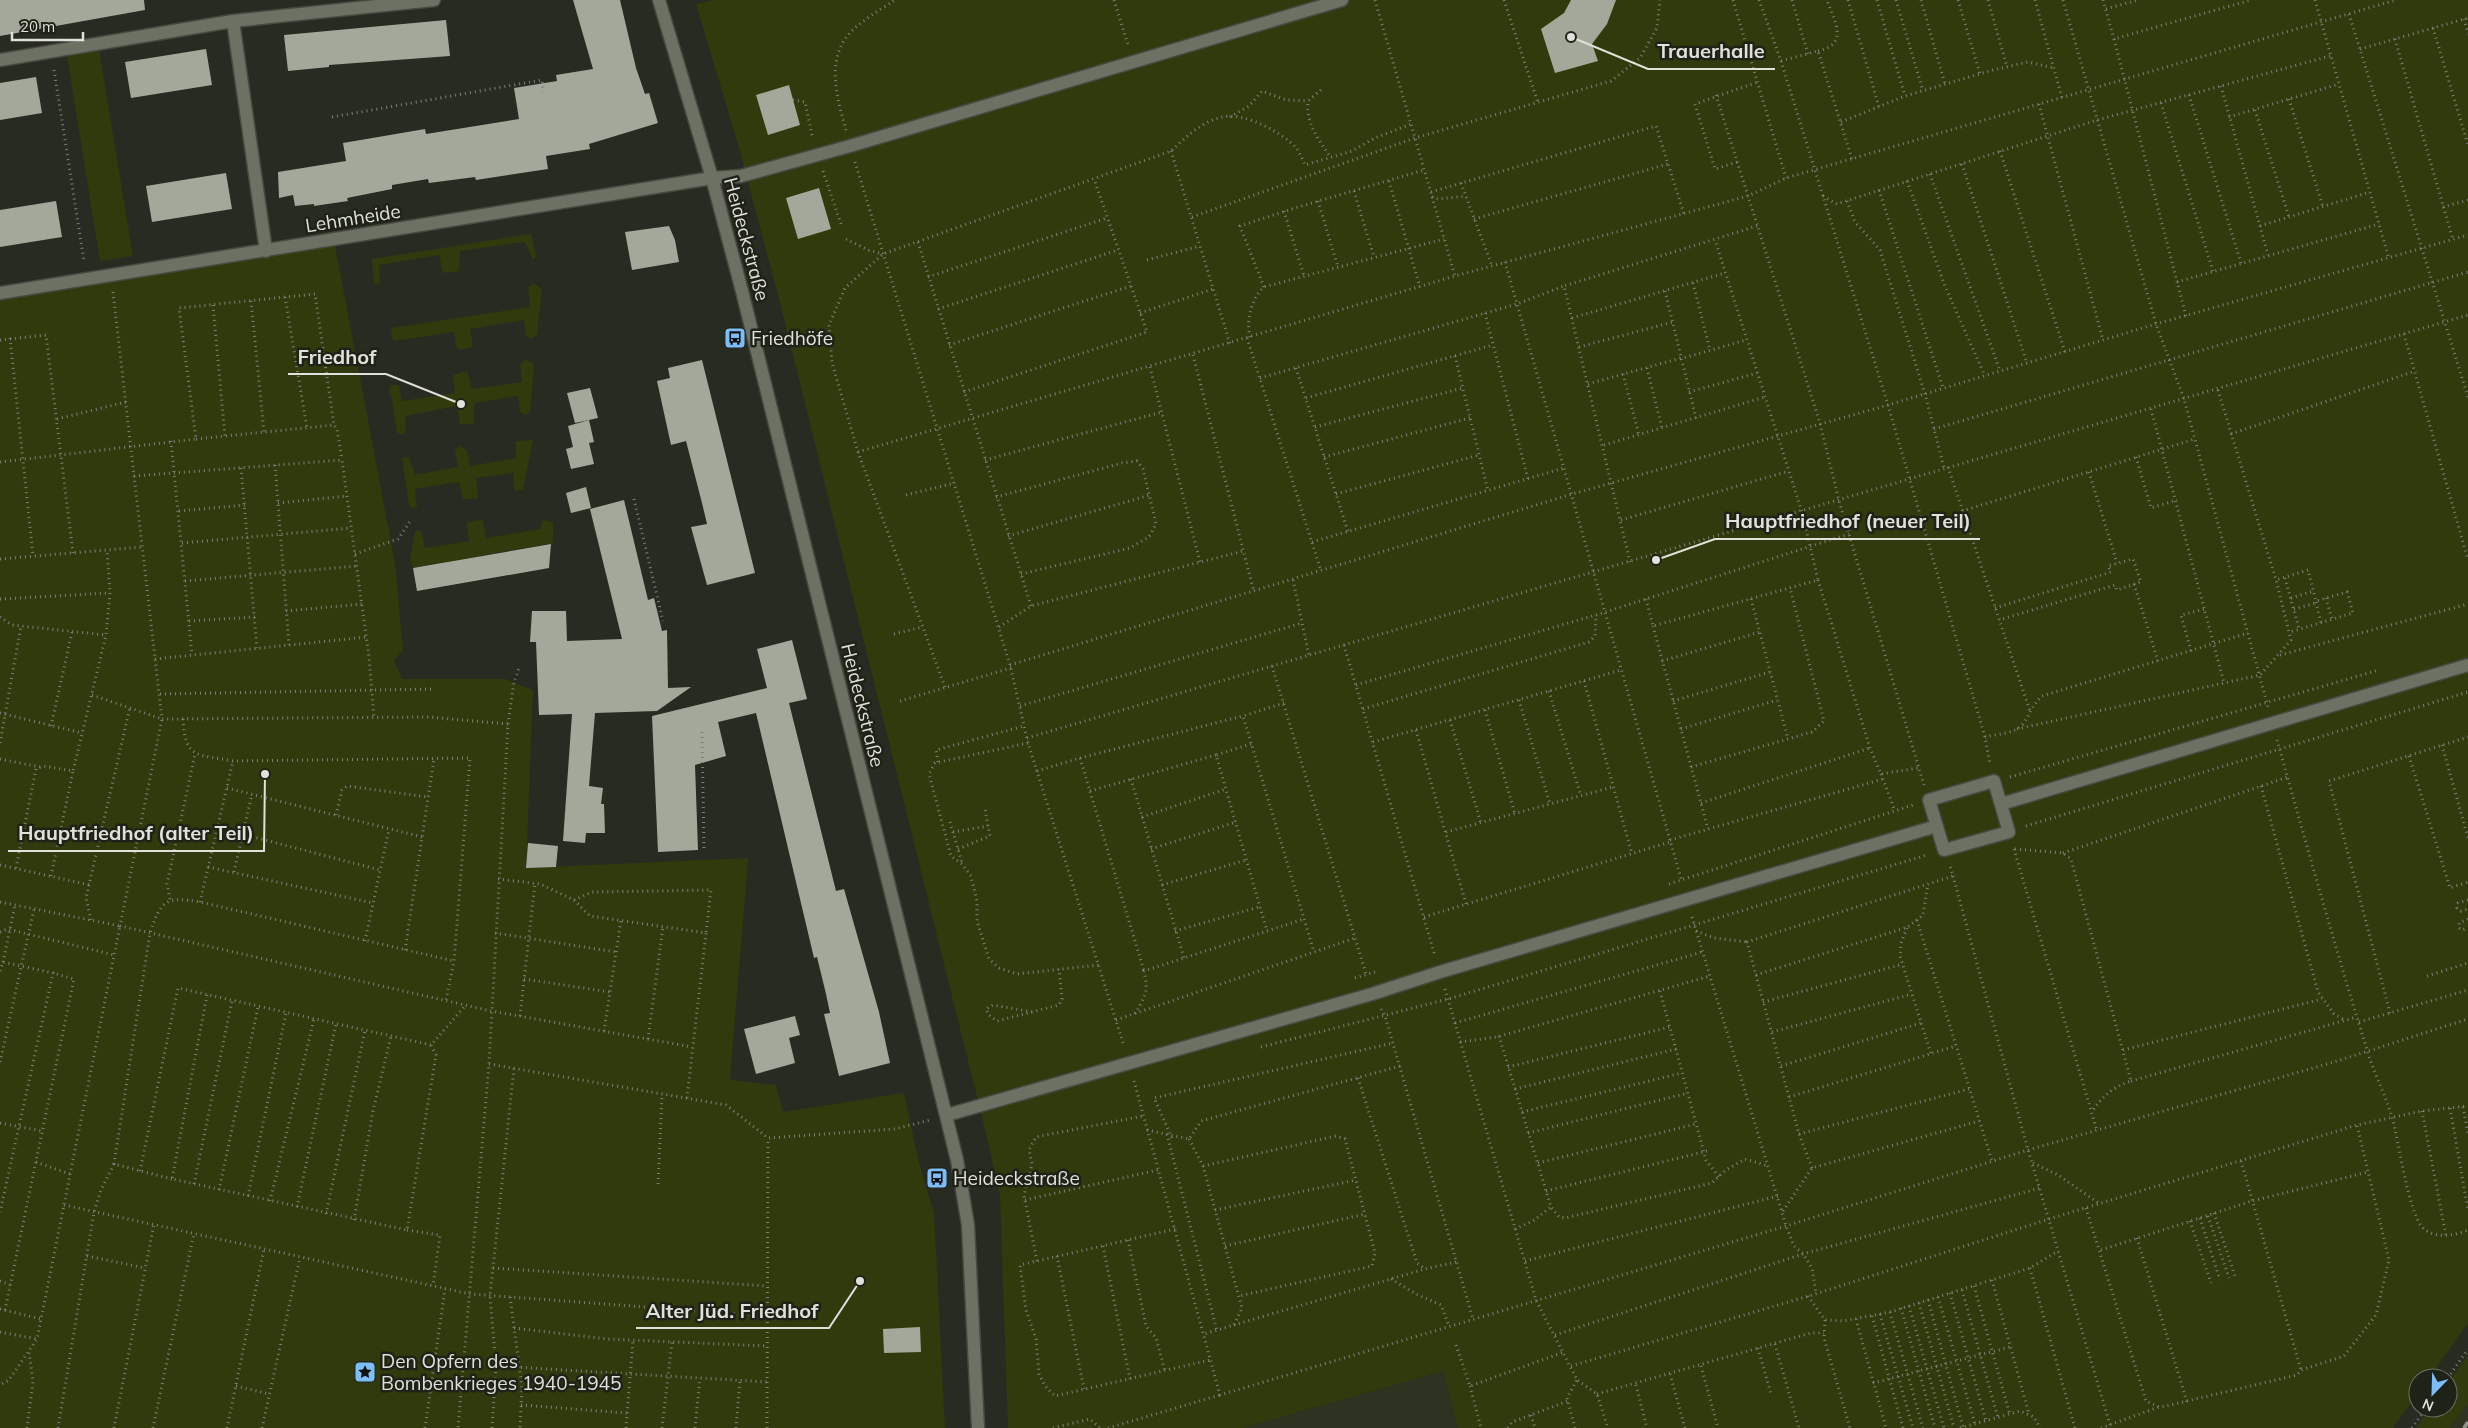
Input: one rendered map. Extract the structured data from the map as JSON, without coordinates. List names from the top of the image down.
{
  "streets": {
    "street": ["Lehmheide", "Heideckstraße"]
  },
  "crossings": [
    ["Lehmheide", "Heideckstraße"]
  ],
  "places": {
    "other": [
      "Trauerhalle",
      "Friedhof",
      "Hauptfriedhof (neuer Teil)",
      "Hauptfriedhof (alter Teil)",
      "Alter Jüd. Friedhof"
    ],
    "bus stop": ["Friedhöfe", "Heideckstraße"],
    "place": ["Den Opfern des Bombenkrieges 1940-1945"]
  },
  "scale_bar": "20 m",
  "north": "bottom left"
}
